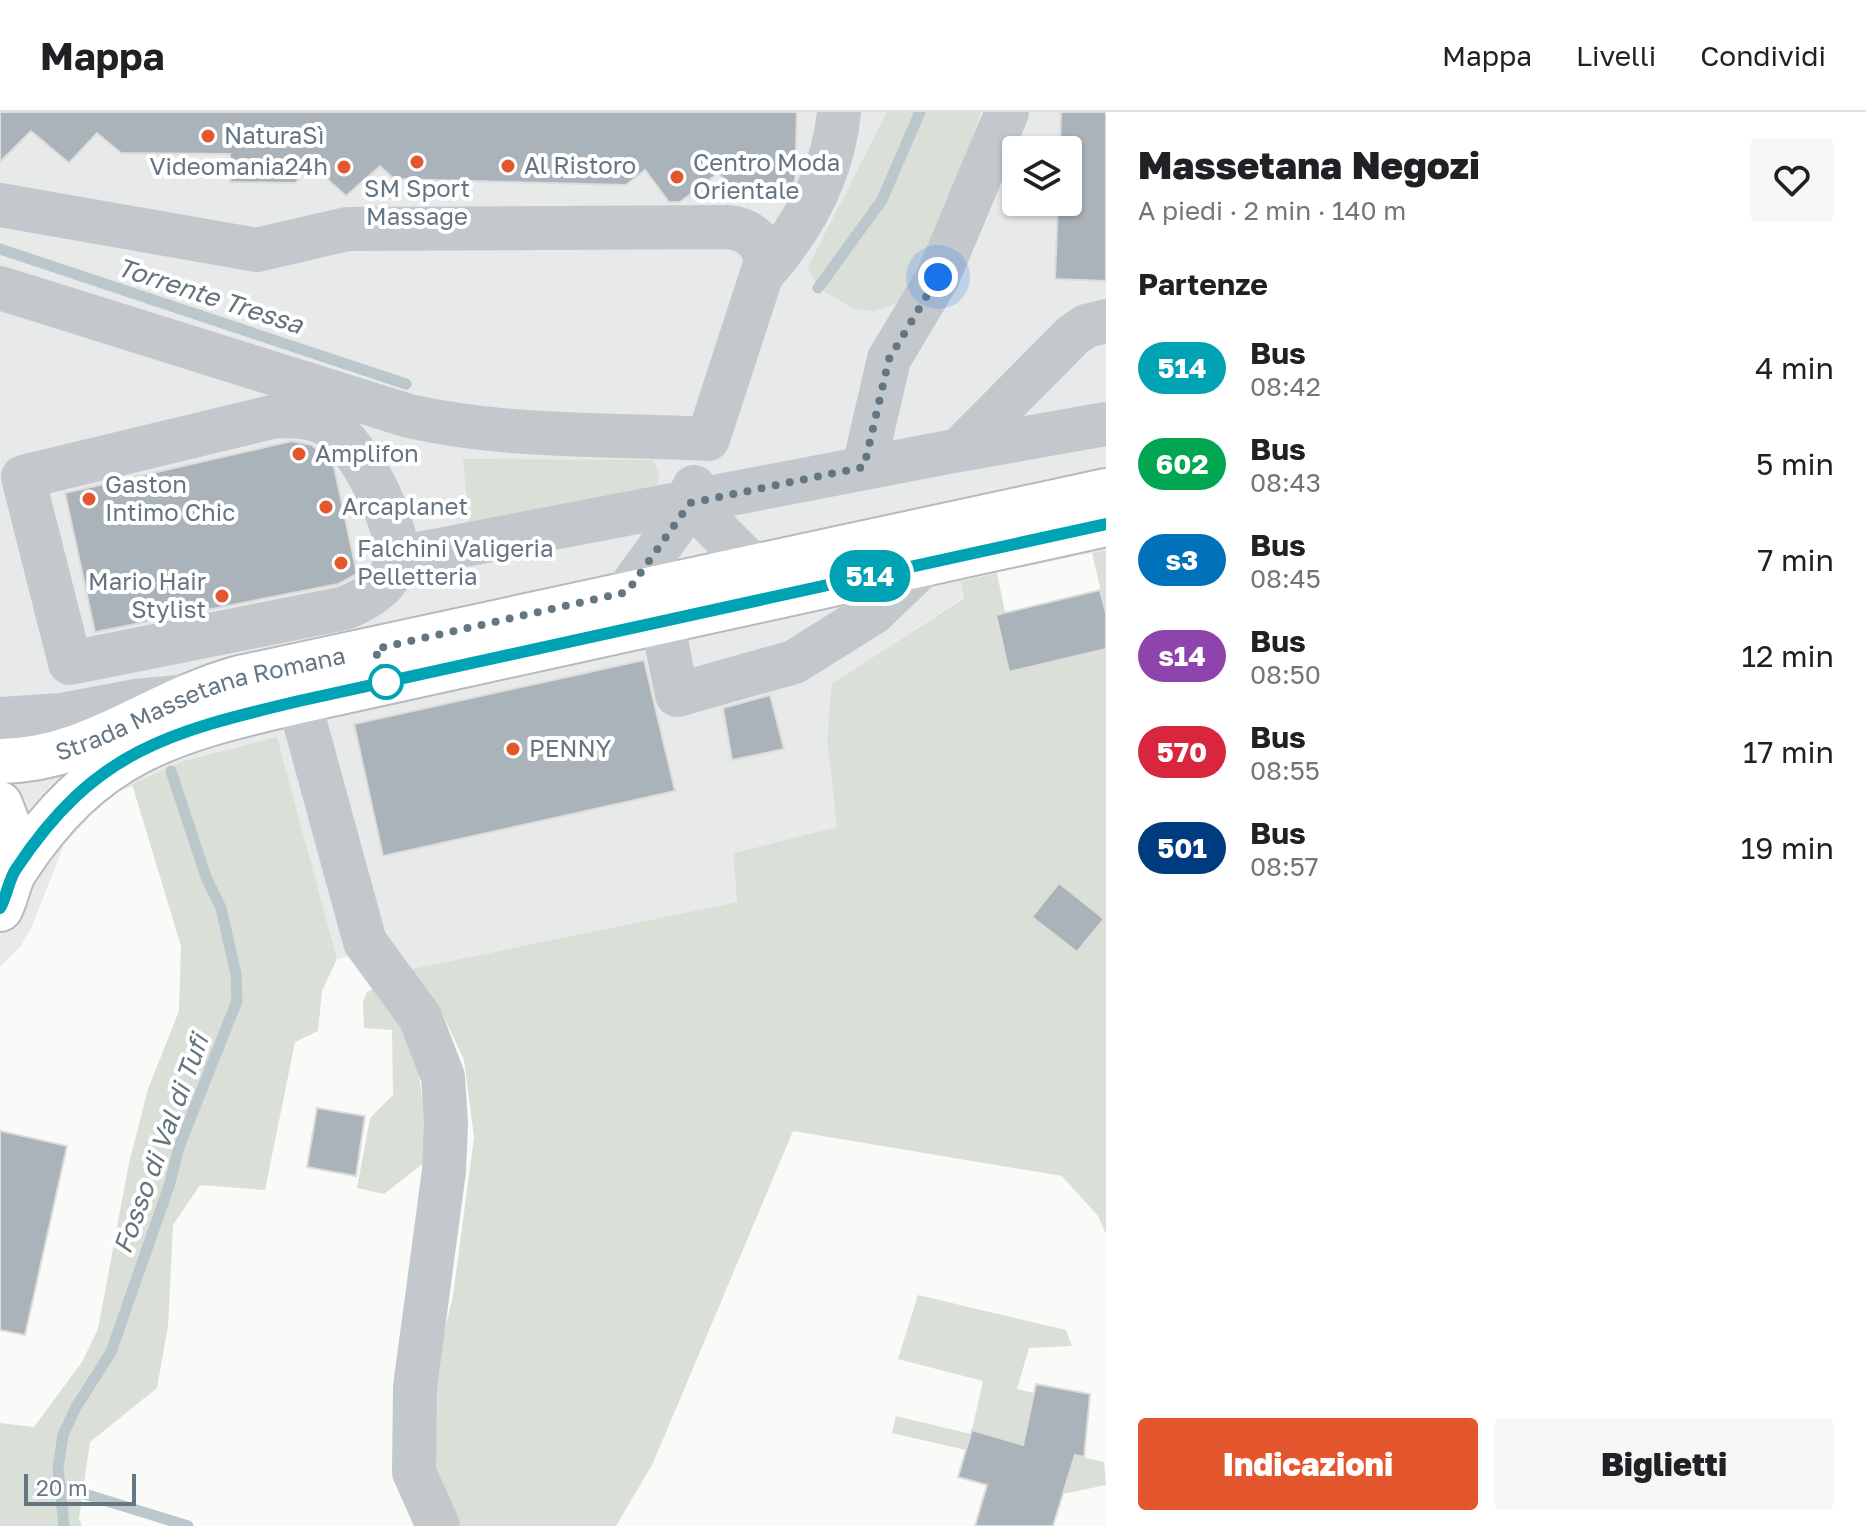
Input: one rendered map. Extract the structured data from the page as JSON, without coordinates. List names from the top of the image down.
{
  "streets": {
    "main road": ["Strada Massetana Romana"]
  },
  "water": ["Torrente Tressa", "Fosso di Val di Tufi"],
  "places": [
    "NaturaSì",
    "SM Sport Massage",
    "Al Ristoro",
    "Videomania24h",
    "Centro Moda Orientale",
    "Amplifon",
    "Gaston Intimo Chic",
    "Arcaplanet",
    "Falchini Valigeria Pelletteria",
    "Mario Hair Stylist",
    "PENNY"
  ],
  "lines": ["bus line 514"],
  "scale_bar": "20 m",
  "page": {
    "header": "Mappa",
    "nav": ["Mappa", "Livelli", "Condividi"],
    "on_map": "514",
    "heading": [
      ["Massetana Negozi", "A piedi · 2 min · 140 m"],
      "Partenze"
    ],
    "list": [
      {
        "mark": "514",
        "name": "Bus",
        "note": "08:42",
        "value": "4 min"
      },
      {
        "mark": "602",
        "name": "Bus",
        "note": "08:43",
        "value": "5 min"
      },
      {
        "mark": "s3",
        "name": "Bus",
        "note": "08:45",
        "value": "7 min"
      },
      {
        "mark": "s14",
        "name": "Bus",
        "note": "08:50",
        "value": "12 min"
      },
      {
        "mark": "570",
        "name": "Bus",
        "note": "08:55",
        "value": "17 min"
      },
      {
        "mark": "501",
        "name": "Bus",
        "note": "08:57",
        "value": "19 min"
      }
    ],
    "buttons": ["Indicazioni", "Biglietti"],
    "scale": "20 m"
  }
}
